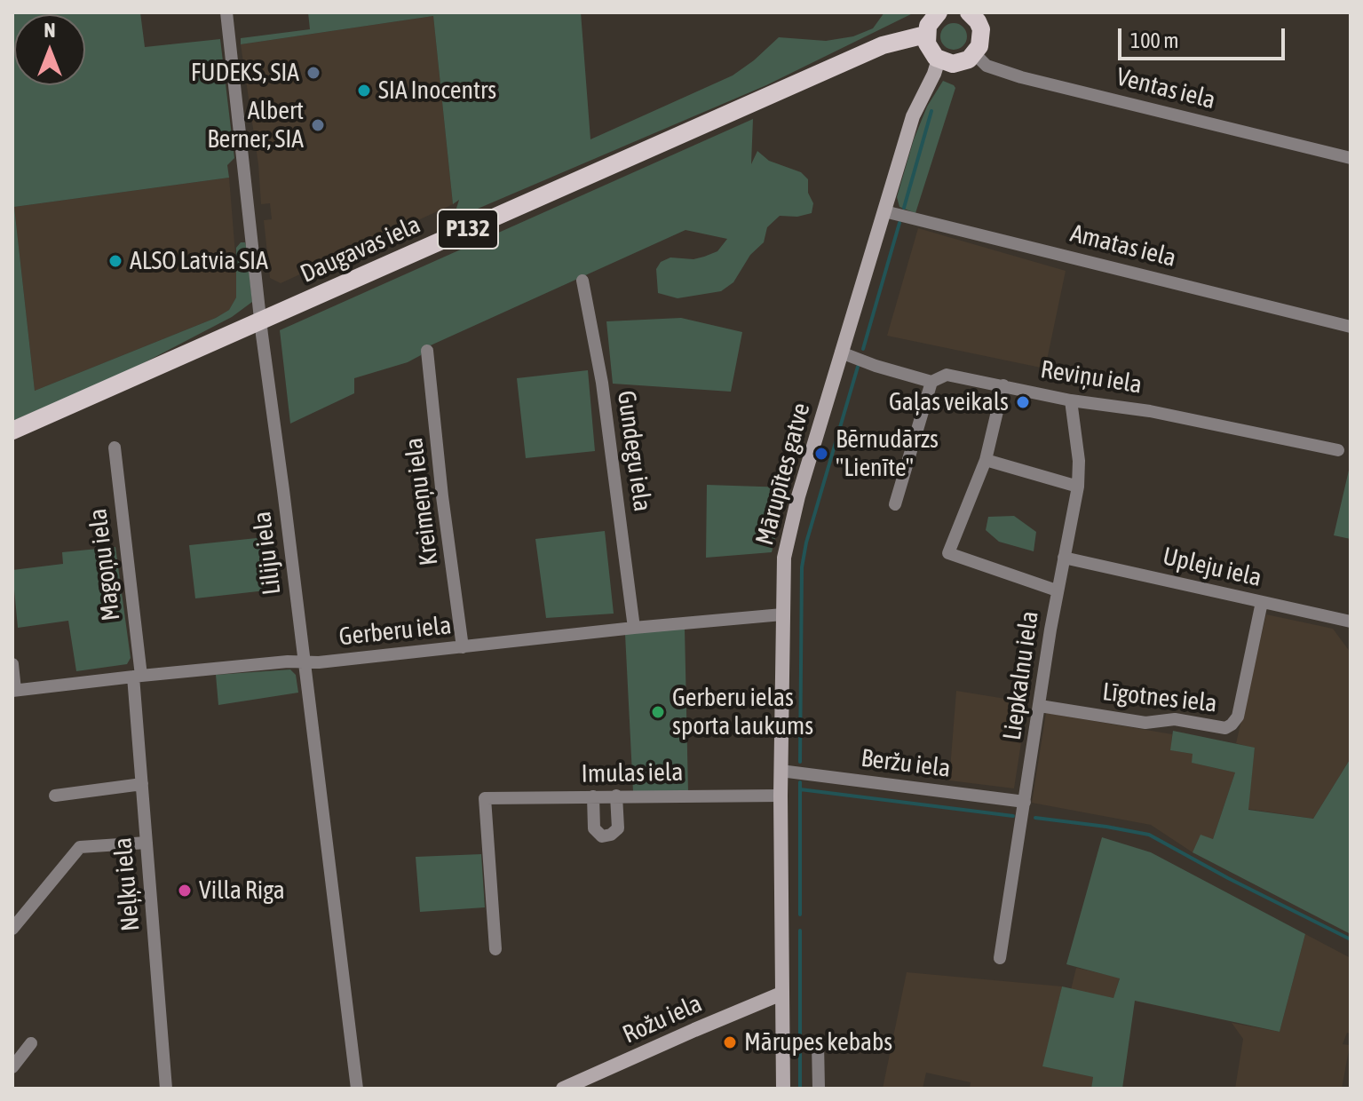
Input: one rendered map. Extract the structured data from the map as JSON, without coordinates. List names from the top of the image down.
{
  "streets": {
    "main road": ["P132", "Daugavas iela"],
    "street": [
      "Ventas iela",
      "Amatas iela",
      "Reviņu iela",
      "Gundegu iela",
      "Mārupītes gatve",
      "Kreimeņu iela",
      "Liliju iela",
      "Magoņu iela",
      "Upleju iela",
      "Gerberu iela",
      "Liepkalnu iela",
      "Līgotnes iela",
      "Beržu iela",
      "Imulas iela",
      "Neļķu iela",
      "Rožu iela"
    ]
  },
  "crossings": [
    ["Amatas iela", "Mārupītes gatve"],
    ["Daugavas iela", "Liliju iela"],
    ["Reviņu iela", "Mārupītes gatve"],
    ["Reviņu iela", "Liepkalnu iela"],
    ["Gundegu iela", "Gerberu iela"],
    ["Mārupītes gatve", "Gerberu iela"],
    ["Mārupītes gatve", "Beržu iela"],
    ["Mārupītes gatve", "Imulas iela"],
    ["Mārupītes gatve", "Rožu iela"],
    ["Kreimeņu iela", "Gerberu iela"],
    ["Liliju iela", "Gerberu iela"],
    ["Magoņu iela", "Gerberu iela"],
    ["Magoņu iela", "Neļķu iela"],
    ["Upleju iela", "Liepkalnu iela"],
    ["Upleju iela", "Līgotnes iela"],
    ["Gerberu iela", "Neļķu iela"],
    ["Liepkalnu iela", "Līgotnes iela"],
    ["Liepkalnu iela", "Beržu iela"]
  ],
  "places": [
    "FUDEKS, SIA",
    "SIA Inocentrs",
    "Albert Berner, SIA",
    "ALSO Latvia SIA",
    "Gaļas veikals",
    "Bērnudārzs \"Lienīte\"",
    "Gerberu ielas sporta laukums",
    "Villa Riga",
    "Mārupes kebabs"
  ],
  "scale_bar": "100 m",
  "north": "top"
}
